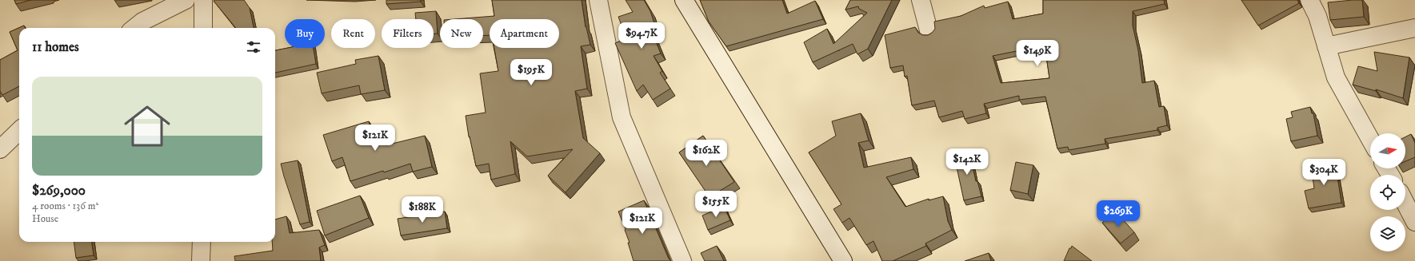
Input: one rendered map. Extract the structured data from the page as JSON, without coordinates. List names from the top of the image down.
{
  "north": "right",
  "page": {
    "chip": [
      "Buy",
      "Rent",
      "Filters",
      "New",
      "Apartment"
    ],
    "price": [
      "$94.7K",
      "$149K",
      "$195K",
      "$121K",
      "$162K",
      "$142K",
      "$304K",
      "$155K",
      "$188K",
      "$269K",
      "$121K"
    ],
    "heading": "11 homes",
    "list": [
      {
        "name": "$269,000",
        "note": "4 rooms · 136 m² · House"
      }
    ]
  }
}
